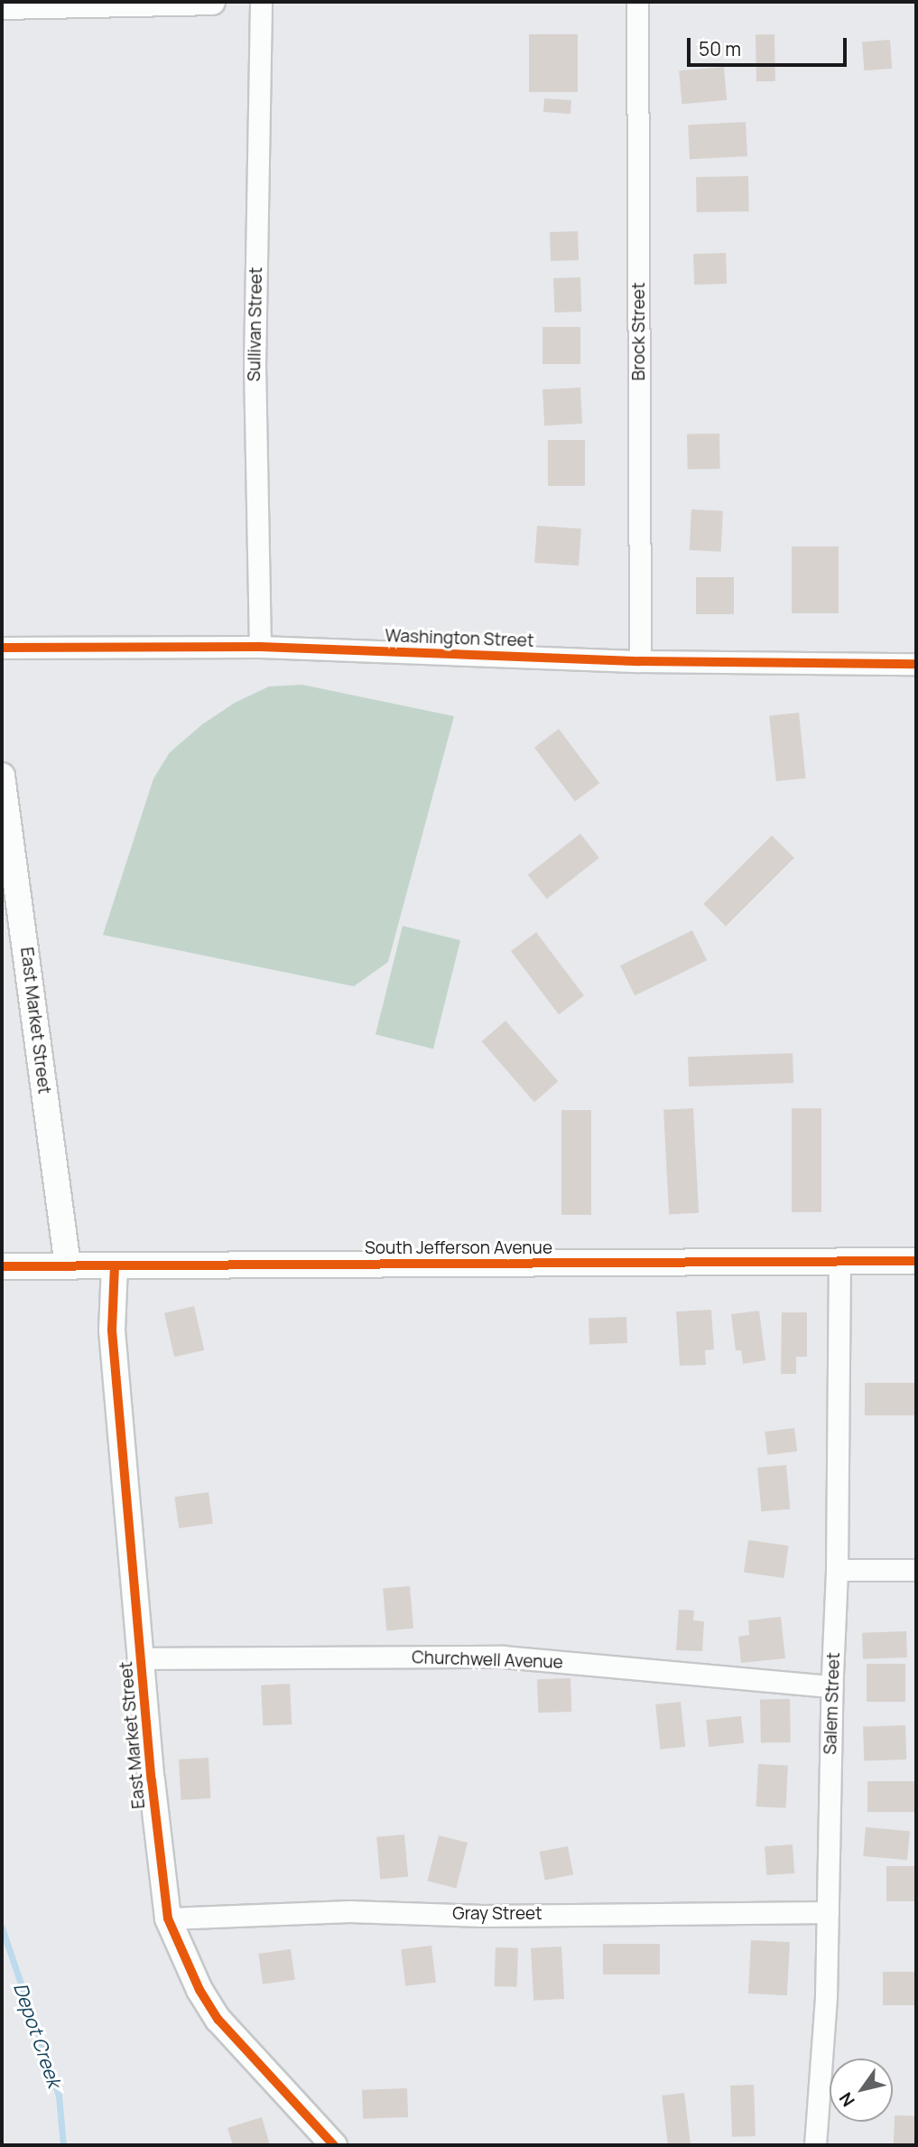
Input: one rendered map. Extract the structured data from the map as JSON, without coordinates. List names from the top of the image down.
{
  "streets": {
    "street": [
      "Sullivan Street",
      "Brock Street",
      "Washington Street",
      "East Market Street",
      "South Jefferson Avenue",
      "Churchwell Avenue",
      "Salem Street",
      "Gray Street"
    ]
  },
  "crossings": [
    ["Sullivan Street", "Washington Street"],
    ["Brock Street", "Washington Street"],
    ["East Market Street", "South Jefferson Avenue"],
    ["East Market Street", "Churchwell Avenue"],
    ["East Market Street", "Gray Street"],
    ["South Jefferson Avenue", "Salem Street"],
    ["Churchwell Avenue", "Salem Street"],
    ["Salem Street", "Gray Street"]
  ],
  "water": ["Depot Creek"],
  "scale_bar": "50 m",
  "north": "bottom left"
}
